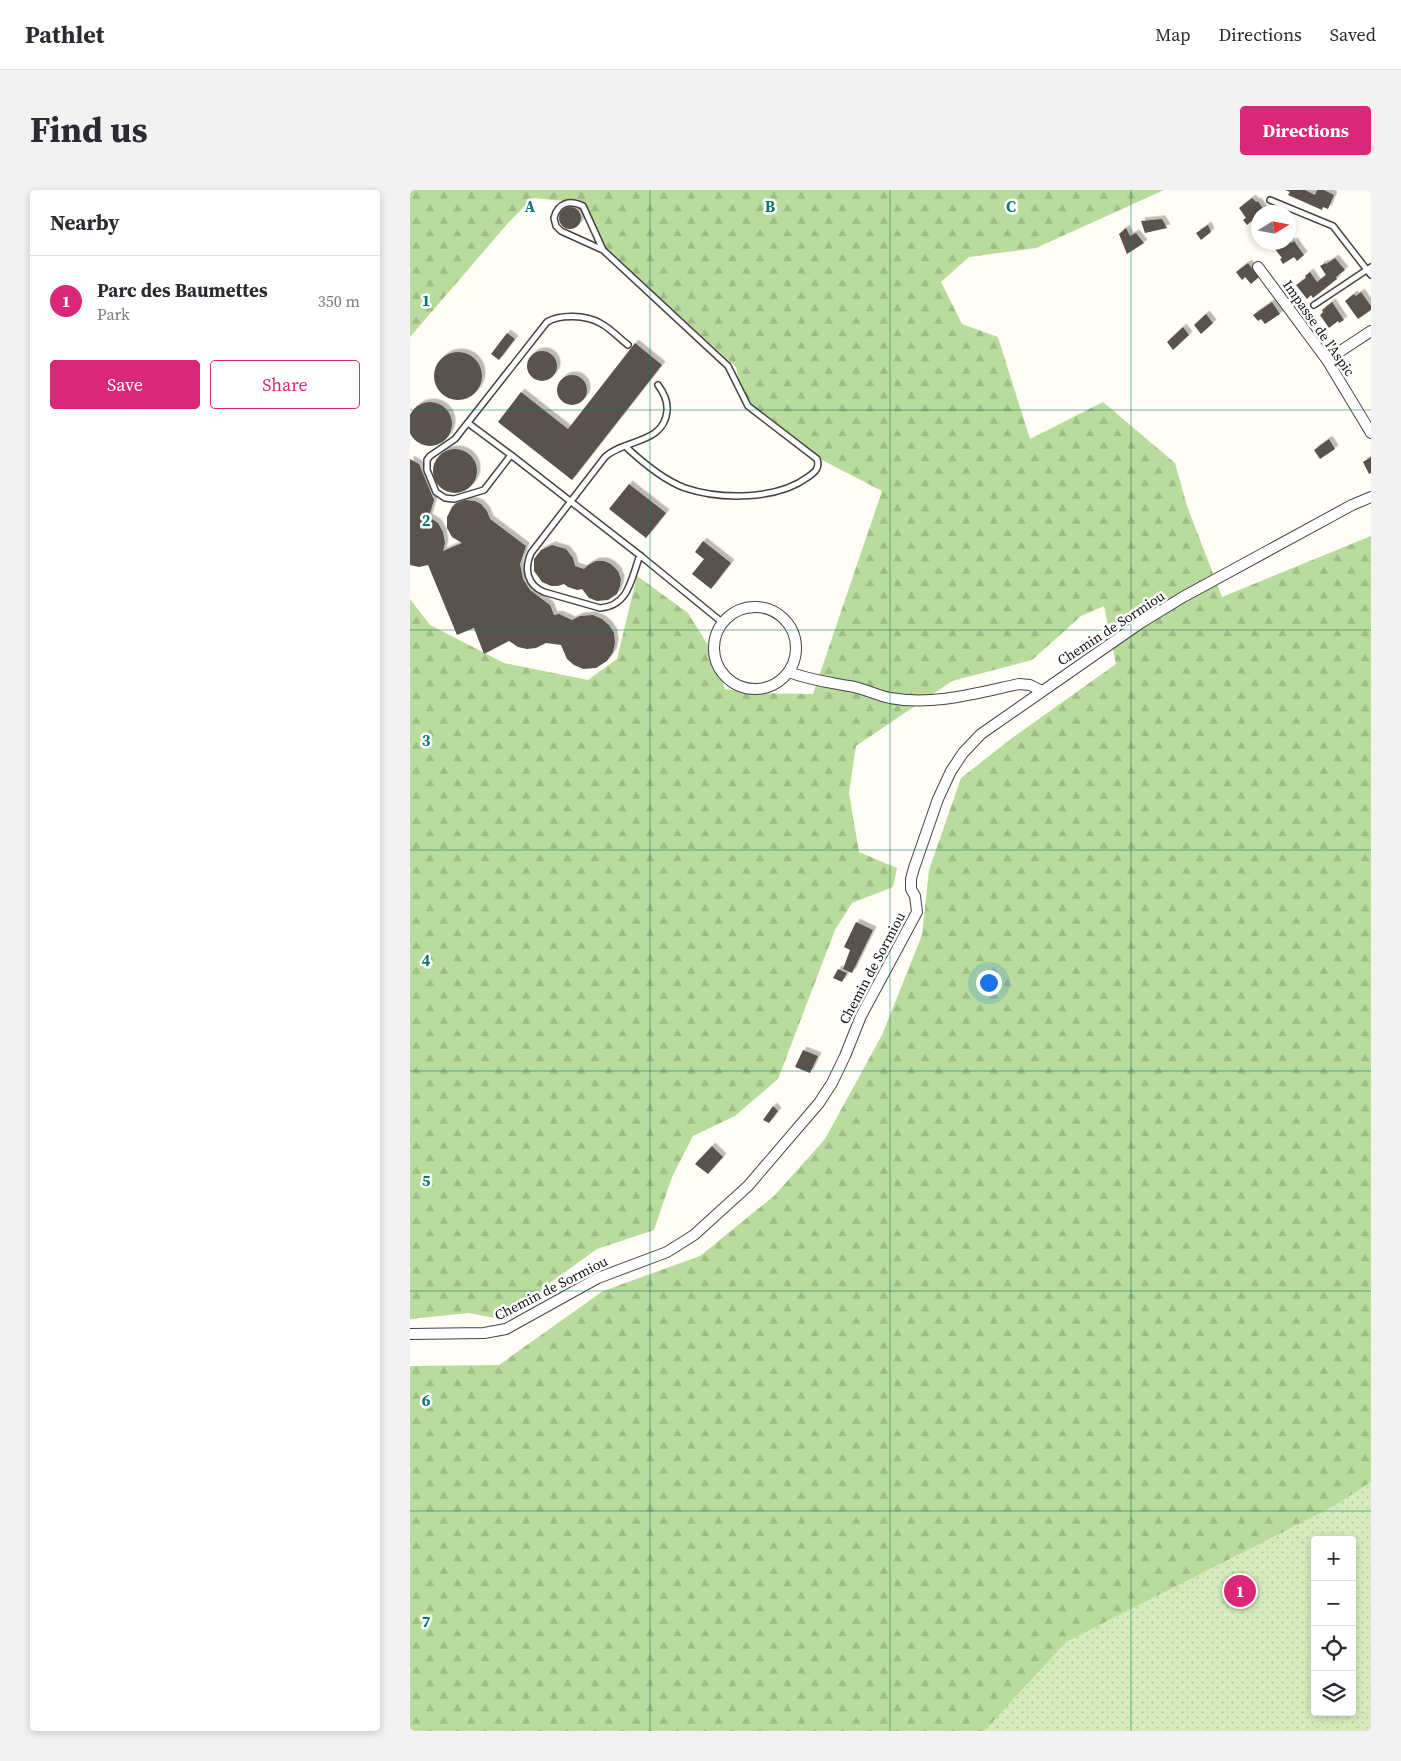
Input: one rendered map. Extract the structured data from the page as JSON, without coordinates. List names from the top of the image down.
{
  "streets": {
    "street": ["Impasse de l'Aspic", "Chemin de Sormiou"]
  },
  "north": "right",
  "page": {
    "header": "Pathlet",
    "nav": ["Map", "Directions", "Saved"],
    "title": "Find us",
    "buttons": [
      "Directions",
      ["Save", "Share"]
    ],
    "heading": "Nearby",
    "list": [
      {
        "mark": "1",
        "name": "Parc des Baumettes",
        "note": "Park",
        "value": "350 m"
      }
    ],
    "map_buttons": ["+", "−"],
    "pins": "1"
  },
  "grid": {
    "columns": ["A", "B", "C"],
    "rows": [
      "1",
      "2",
      "3",
      "4",
      "5",
      "6",
      "7"
    ]
  }
}
